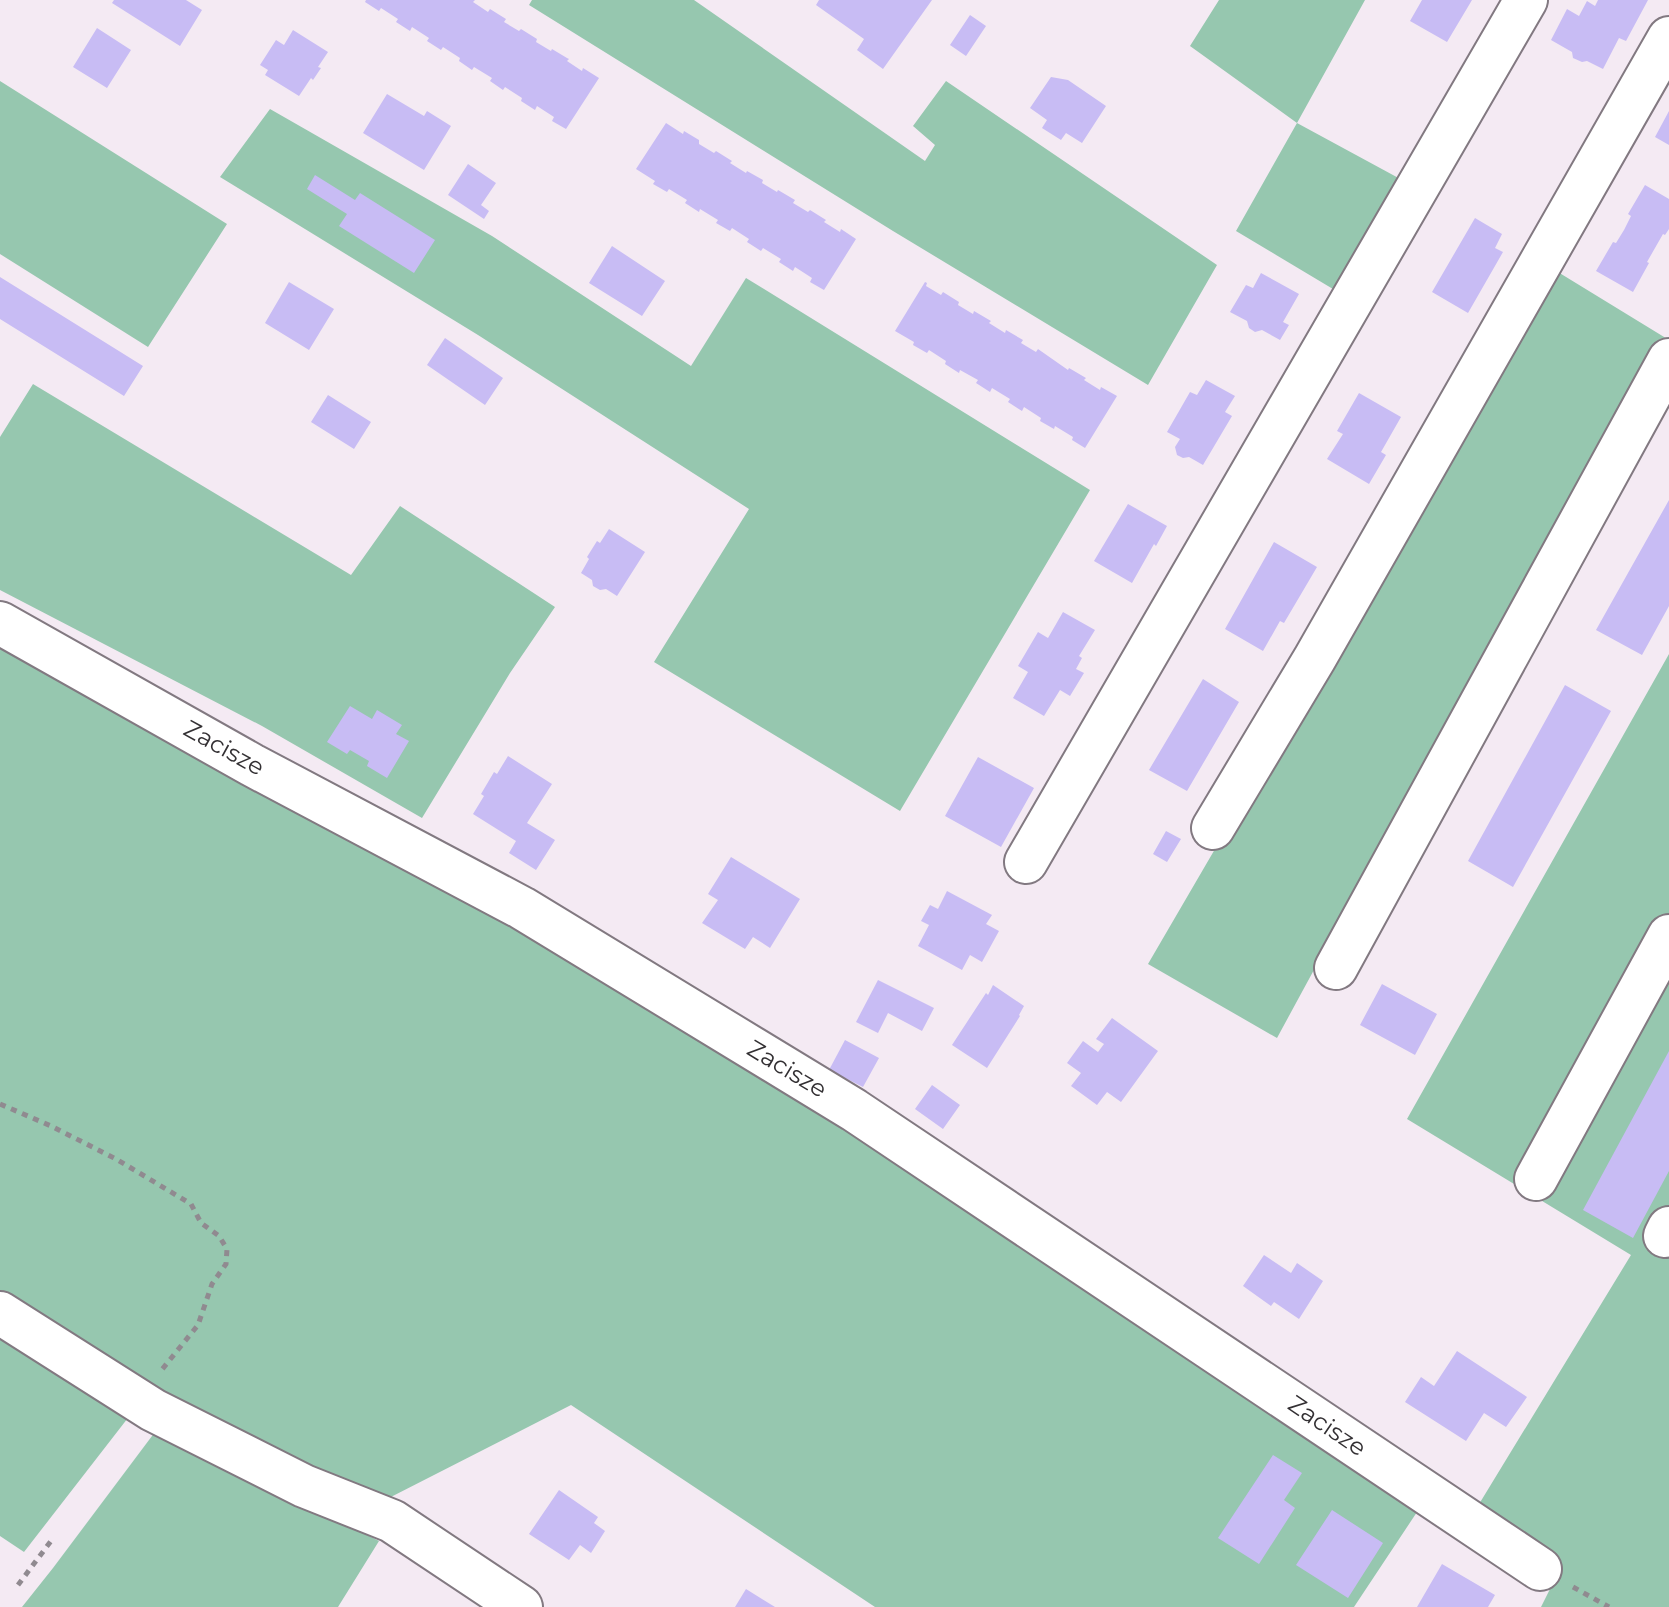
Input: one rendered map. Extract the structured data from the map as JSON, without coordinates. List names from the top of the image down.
{
  "streets": {
    "street": ["Zacisze"]
  }
}
